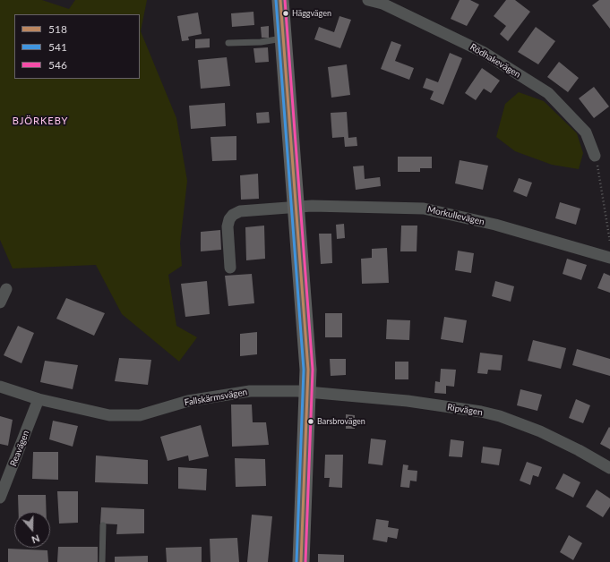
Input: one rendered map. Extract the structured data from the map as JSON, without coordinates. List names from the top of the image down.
{
  "streets": {
    "street": [
      "Rödhakevägen",
      "Morkullevägen",
      "Fallskärmsvägen",
      "Ripvägen",
      "Reavägen"
    ]
  },
  "crossings": [
    ["Fallskärmsvägen", "Ripvägen"],
    ["Fallskärmsvägen", "Reavägen"]
  ],
  "districts": ["BJÖRKEBY"],
  "places": ["Häggvägen", "Barsbrovägen"],
  "lines": ["transit line 518", "transit line 541", "transit line 546"],
  "legend": ["518", "541", "546"],
  "north": "bottom"
}
